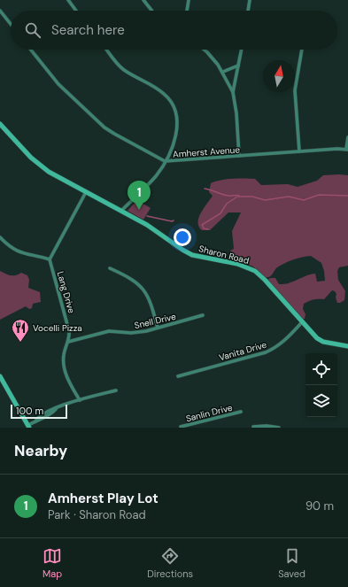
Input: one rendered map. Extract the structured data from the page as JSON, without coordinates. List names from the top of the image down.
{
  "streets": {
    "street": [
      "Amherst Avenue",
      "Sharon Road",
      "Lang Drive",
      "Snell Drive",
      "Vanita Drive",
      "Sanlin Drive"
    ]
  },
  "crossings": [
    ["Sharon Road", "Vanita Drive"],
    ["Lang Drive", "Snell Drive"]
  ],
  "places": {
    "restaurant": ["Vocelli Pizza"]
  },
  "scale_bar": "100 m",
  "north": "top",
  "page": {
    "search": "Search here",
    "pins": "1",
    "scale": "100 m",
    "heading": "Nearby",
    "list": [
      {
        "mark": "1",
        "name": "Amherst Play Lot",
        "note": "Park · Sharon Road",
        "value": "90 m"
      }
    ],
    "nav": ["Map", "Directions", "Saved"]
  }
}
